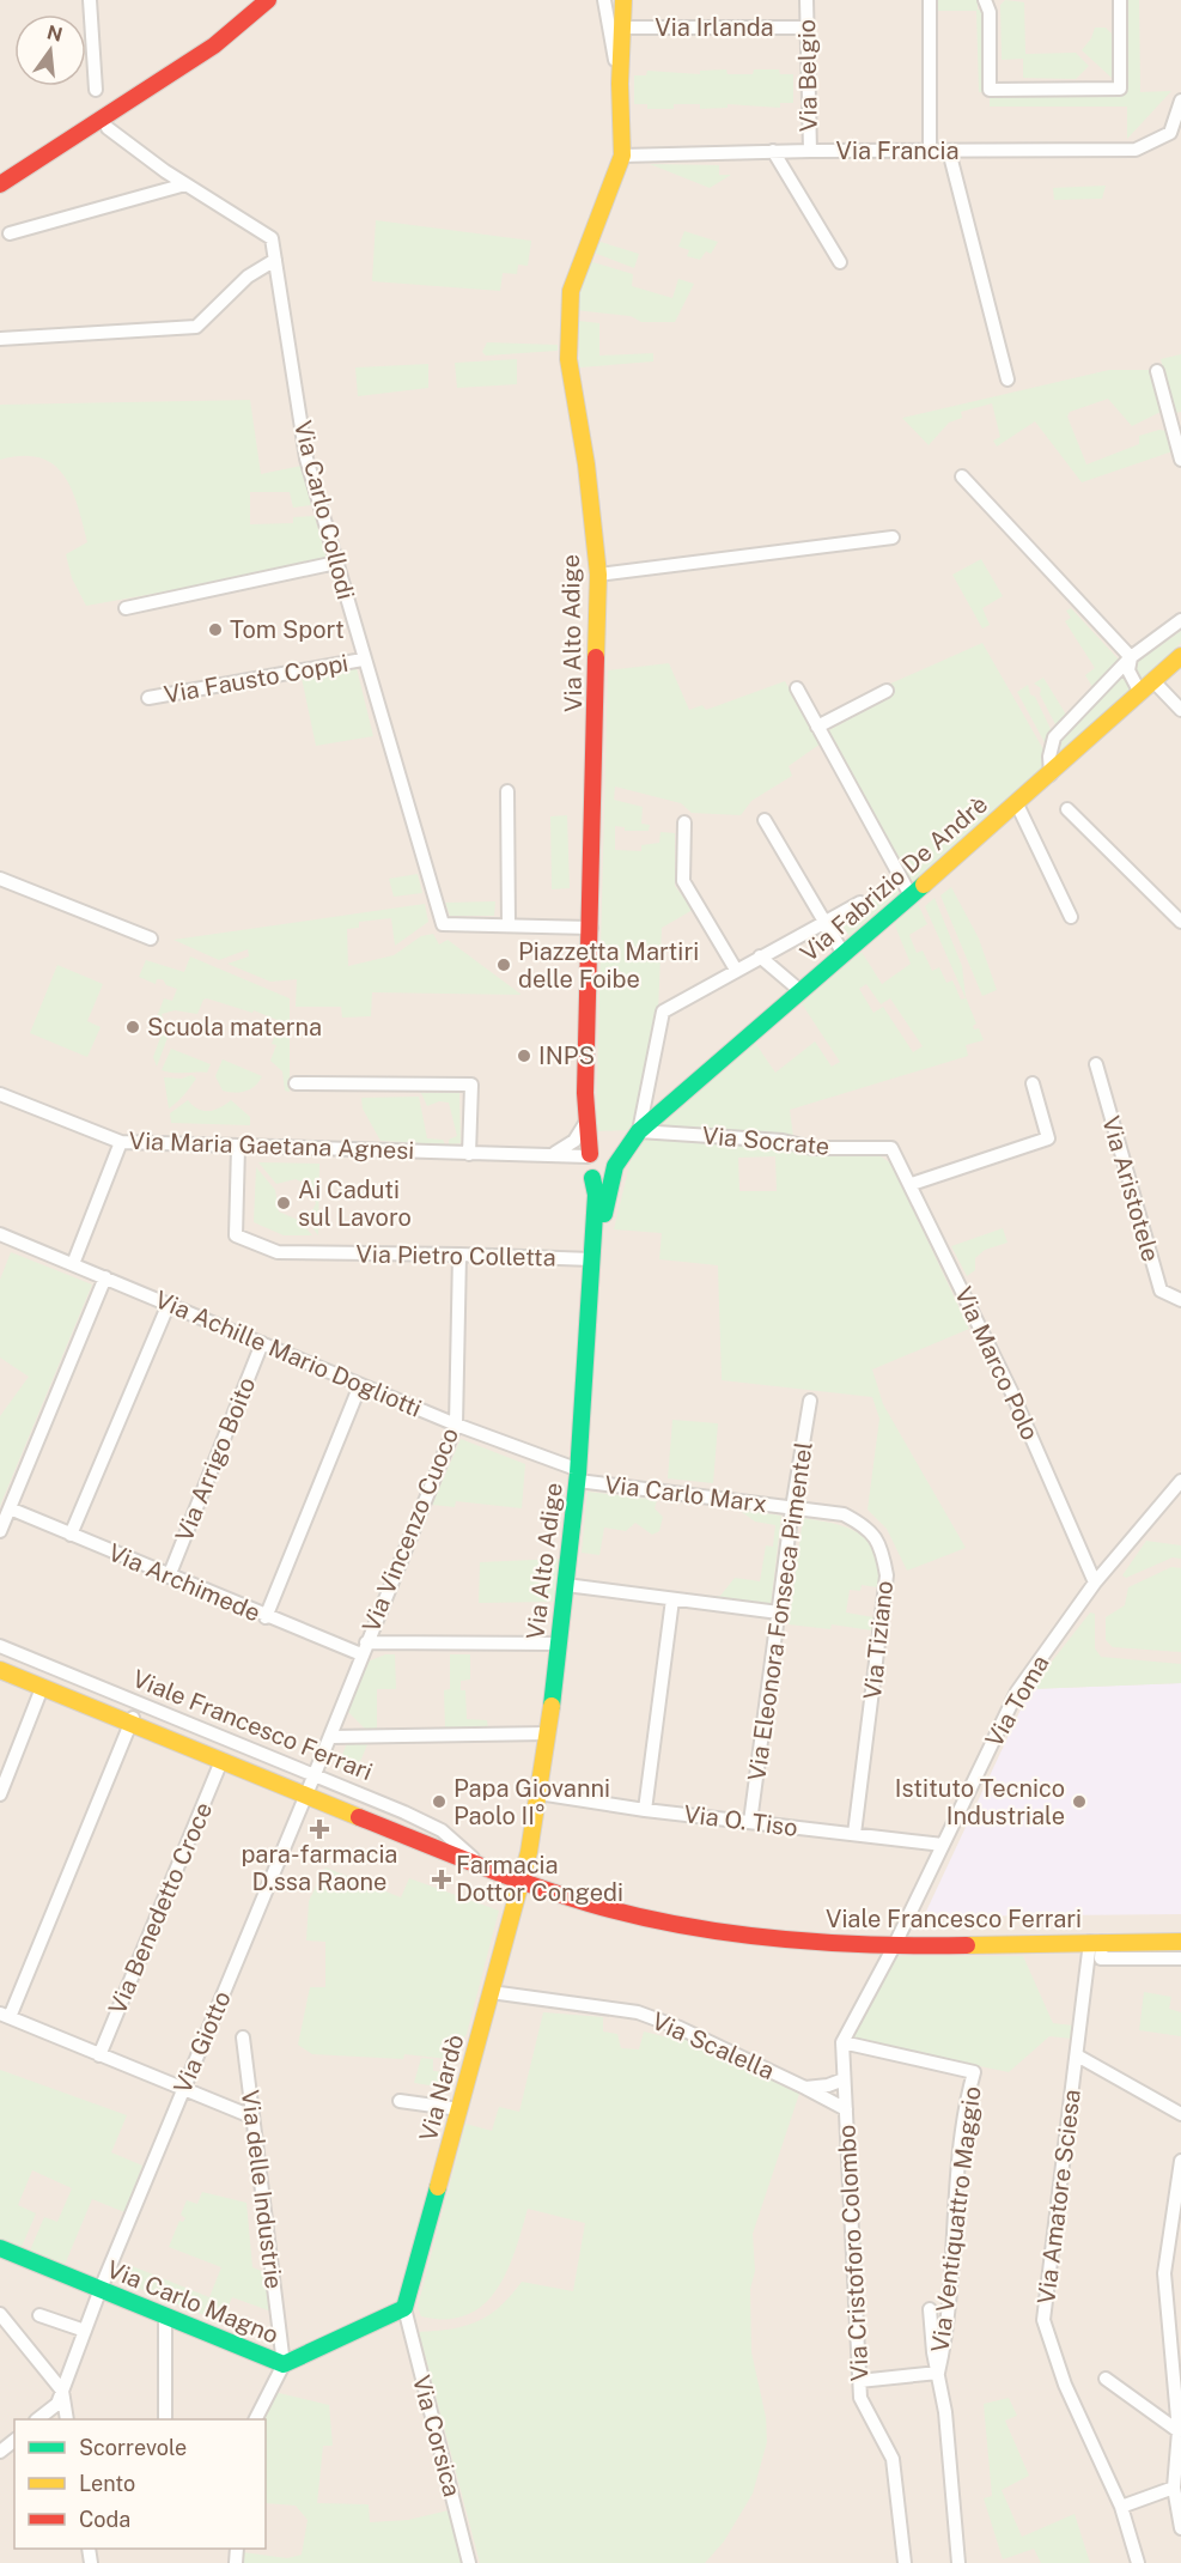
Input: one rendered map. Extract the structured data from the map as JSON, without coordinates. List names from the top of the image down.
{
  "streets": {
    "street": [
      "Via Irlanda",
      "Via Belgio",
      "Via Francia",
      "Via Carlo Collodi",
      "Via Alto Adige",
      "Via Fausto Coppi",
      "Via Fabrizio De Andrè",
      "Via Socrate",
      "Via Maria Gaetana Agnesi",
      "Via Aristotele",
      "Via Pietro Colletta",
      "Via Achille Mario Dogliotti",
      "Via Marco Polo",
      "Via Arrigo Boito",
      "Via Carlo Marx",
      "Via Vincenzo Cuoco",
      "Via Archimede",
      "Via Eleonora Fonseca Pimentel",
      "Via Tiziano",
      "Via Toma",
      "Viale Francesco Ferrari",
      "Via O. Tiso",
      "Via Benedetto Croce",
      "Via Giotto",
      "Via Scalella",
      "Via Nardò",
      "Via delle Industrie",
      "Via Amatore Sciesa",
      "Via Ventiquattro Maggio",
      "Via Cristoforo Colombo",
      "Via Carlo Magno",
      "Via Corsica"
    ]
  },
  "crossings": [
    ["Via Irlanda", "Via Belgio"],
    ["Via Belgio", "Via Francia"],
    ["Via Francia", "Via Alto Adige"],
    ["Via Carlo Collodi", "Via Fausto Coppi"],
    ["Via Alto Adige", "Via Fabrizio De Andrè"],
    ["Via Alto Adige", "Via Maria Gaetana Agnesi"],
    ["Via Alto Adige", "Via Pietro Colletta"],
    ["Via Alto Adige", "Via Achille Mario Dogliotti"],
    ["Via Alto Adige", "Via Carlo Marx"],
    ["Via Alto Adige", "Viale Francesco Ferrari"],
    ["Via Alto Adige", "Via O. Tiso"],
    ["Via Alto Adige", "Via Nardò"],
    ["Via Fabrizio De Andrè", "Via Socrate"],
    ["Via Fabrizio De Andrè", "Via Maria Gaetana Agnesi"],
    ["Via Socrate", "Via Marco Polo"],
    ["Via Maria Gaetana Agnesi", "Via Pietro Colletta"],
    ["Via Pietro Colletta", "Via Vincenzo Cuoco"],
    ["Via Achille Mario Dogliotti", "Via Arrigo Boito"],
    ["Via Achille Mario Dogliotti", "Via Carlo Marx"],
    ["Via Achille Mario Dogliotti", "Via Vincenzo Cuoco"],
    ["Via Marco Polo", "Via Toma"],
    ["Via Arrigo Boito", "Via Archimede"],
    ["Via Carlo Marx", "Via Eleonora Fonseca Pimentel"],
    ["Via Carlo Marx", "Via Tiziano"],
    ["Via Vincenzo Cuoco", "Via Archimede"],
    ["Via Vincenzo Cuoco", "Viale Francesco Ferrari"],
    ["Via Vincenzo Cuoco", "Via Giotto"],
    ["Via Eleonora Fonseca Pimentel", "Via Tiziano"],
    ["Via Eleonora Fonseca Pimentel", "Via O. Tiso"],
    ["Via Tiziano", "Via O. Tiso"],
    ["Via Toma", "Viale Francesco Ferrari"],
    ["Via Toma", "Via O. Tiso"],
    ["Viale Francesco Ferrari", "Via Benedetto Croce"],
    ["Viale Francesco Ferrari", "Via Giotto"],
    ["Viale Francesco Ferrari", "Via Nardò"],
    ["Viale Francesco Ferrari", "Via Amatore Sciesa"],
    ["Via Giotto", "Via Carlo Magno"],
    ["Via Scalella", "Via Nardò"],
    ["Via Scalella", "Via Cristoforo Colombo"],
    ["Via Nardò", "Via Carlo Magno"],
    ["Via Nardò", "Via Corsica"],
    ["Via delle Industrie", "Via Carlo Magno"],
    ["Via Ventiquattro Maggio", "Via Cristoforo Colombo"],
    ["Via Carlo Magno", "Via Corsica"]
  ],
  "places": {
    "other": [
      "Tom Sport",
      "Piazzetta Martiri delle Foibe",
      "Scuola materna",
      "INPS",
      "Ai Caduti sul Lavoro",
      "Papa Giovanni Paolo II°",
      "Istituto Tecnico Industriale"
    ],
    "health": ["para-farmacia D.ssa Raone", "Farmacia Dottor Congedi"]
  },
  "legend": ["Scorrevole", "Lento", "Coda"],
  "north": "top"
}
